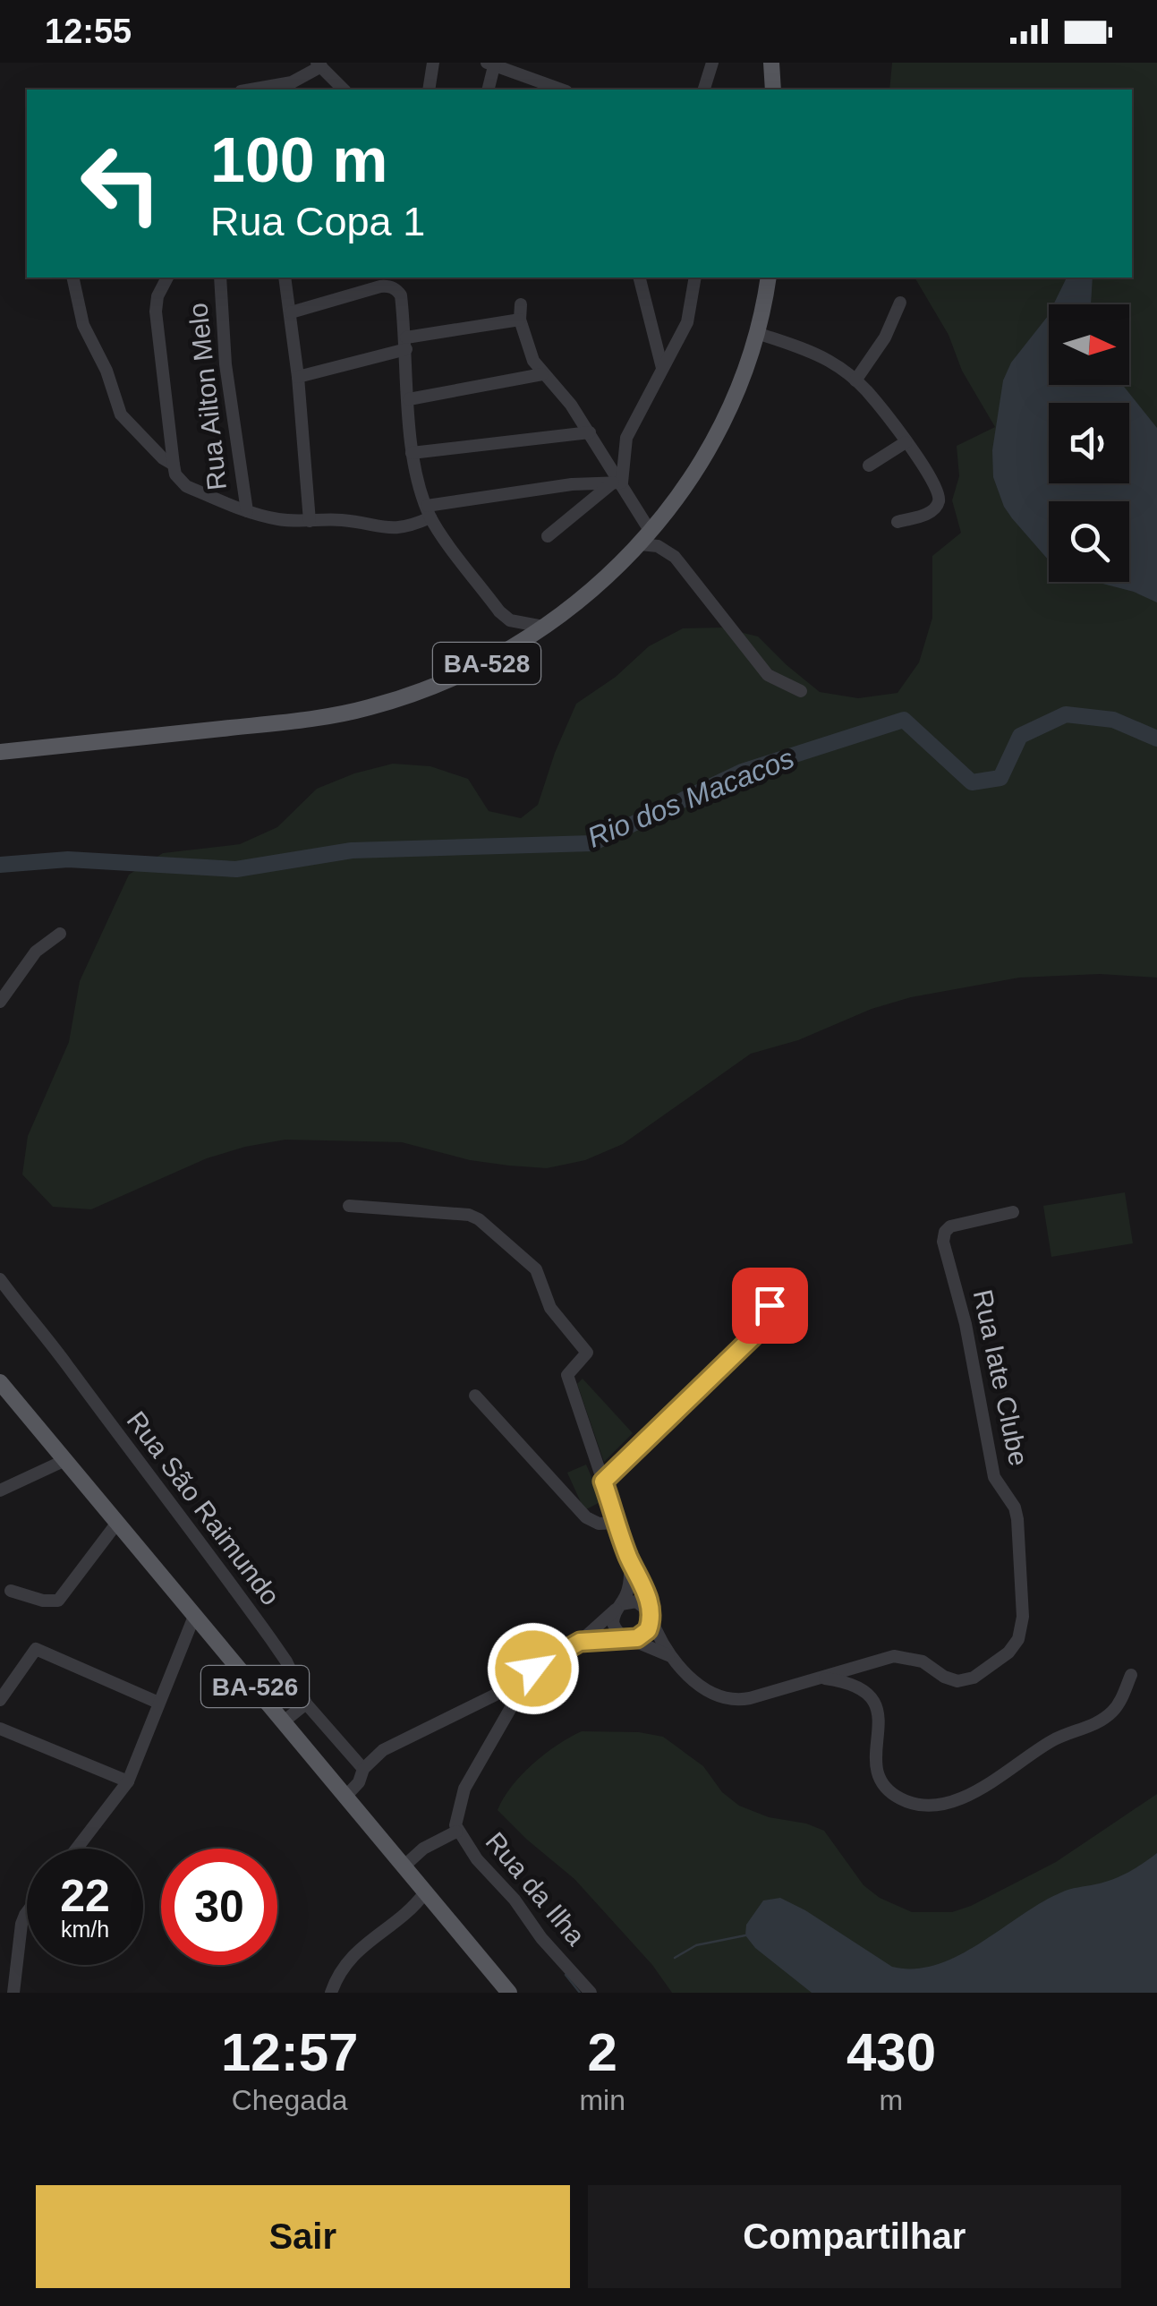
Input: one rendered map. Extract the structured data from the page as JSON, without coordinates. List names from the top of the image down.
{
  "streets": {
    "main road": ["BA-528", "BA-526"],
    "street": [
      "Rua Ailton Melo",
      "Rua Iate Clube",
      "Rua São Raimundo",
      "Rua da Ilha"
    ]
  },
  "water": ["Rio dos Macacos"],
  "north": "right",
  "page": {
    "status": "12:55",
    "turn": ["100 m", "Rua Copa 1"],
    "speed": "22 km/h",
    "limit": "30",
    "eta": [
      "12:57",
      "Chegada",
      "2",
      "min",
      "430",
      "m"
    ],
    "buttons": ["Sair", "Compartilhar"]
  }
}
